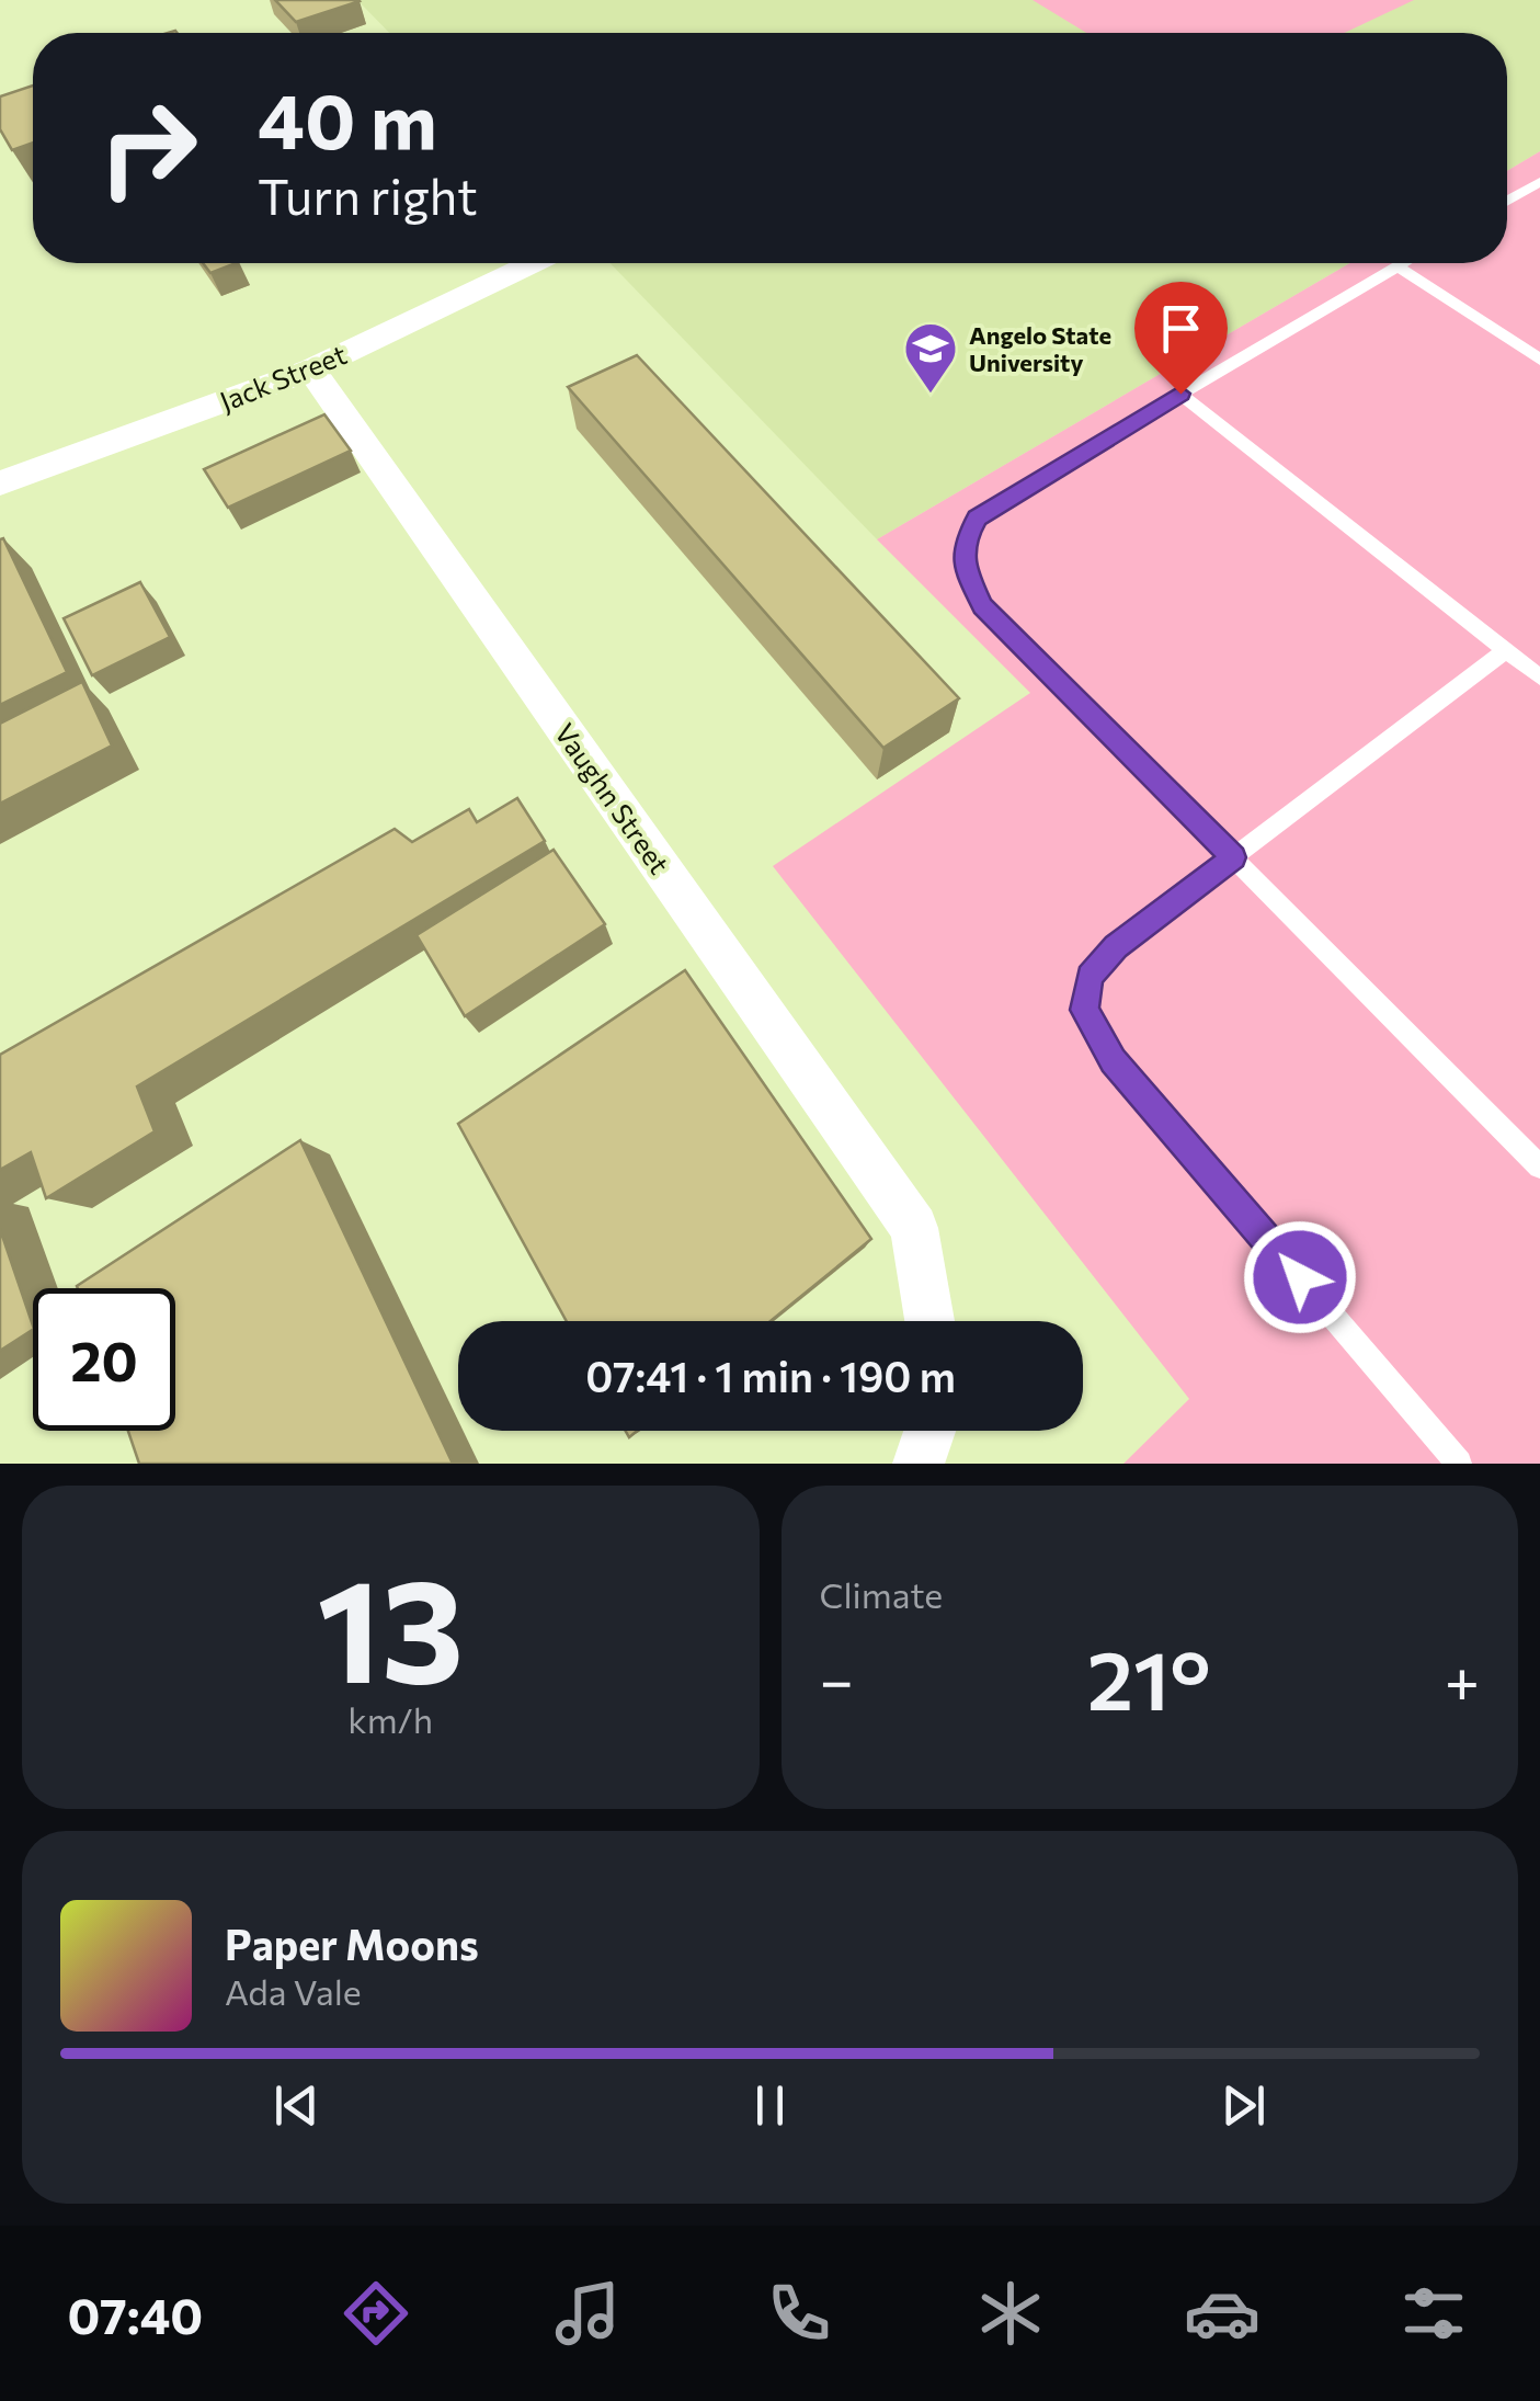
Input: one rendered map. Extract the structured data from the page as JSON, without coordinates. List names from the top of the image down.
{
  "streets": {
    "street": ["Jack Street", "Vaughn Street"]
  },
  "crossings": [
    ["Jack Street", "Vaughn Street"]
  ],
  "places": {
    "school or university": ["Angelo State University"]
  },
  "page": {
    "turn": ["40 m", "Turn right"],
    "limit": "20",
    "trip": "07:41 · 1 min · 190 m",
    "tile": [
      ["13", "km/h"],
      "Climate"
    ],
    "heat": ["−", "21°", "+"],
    "song": ["Paper Moons", "Ada Vale"],
    "tabs": "07:40"
  }
}
